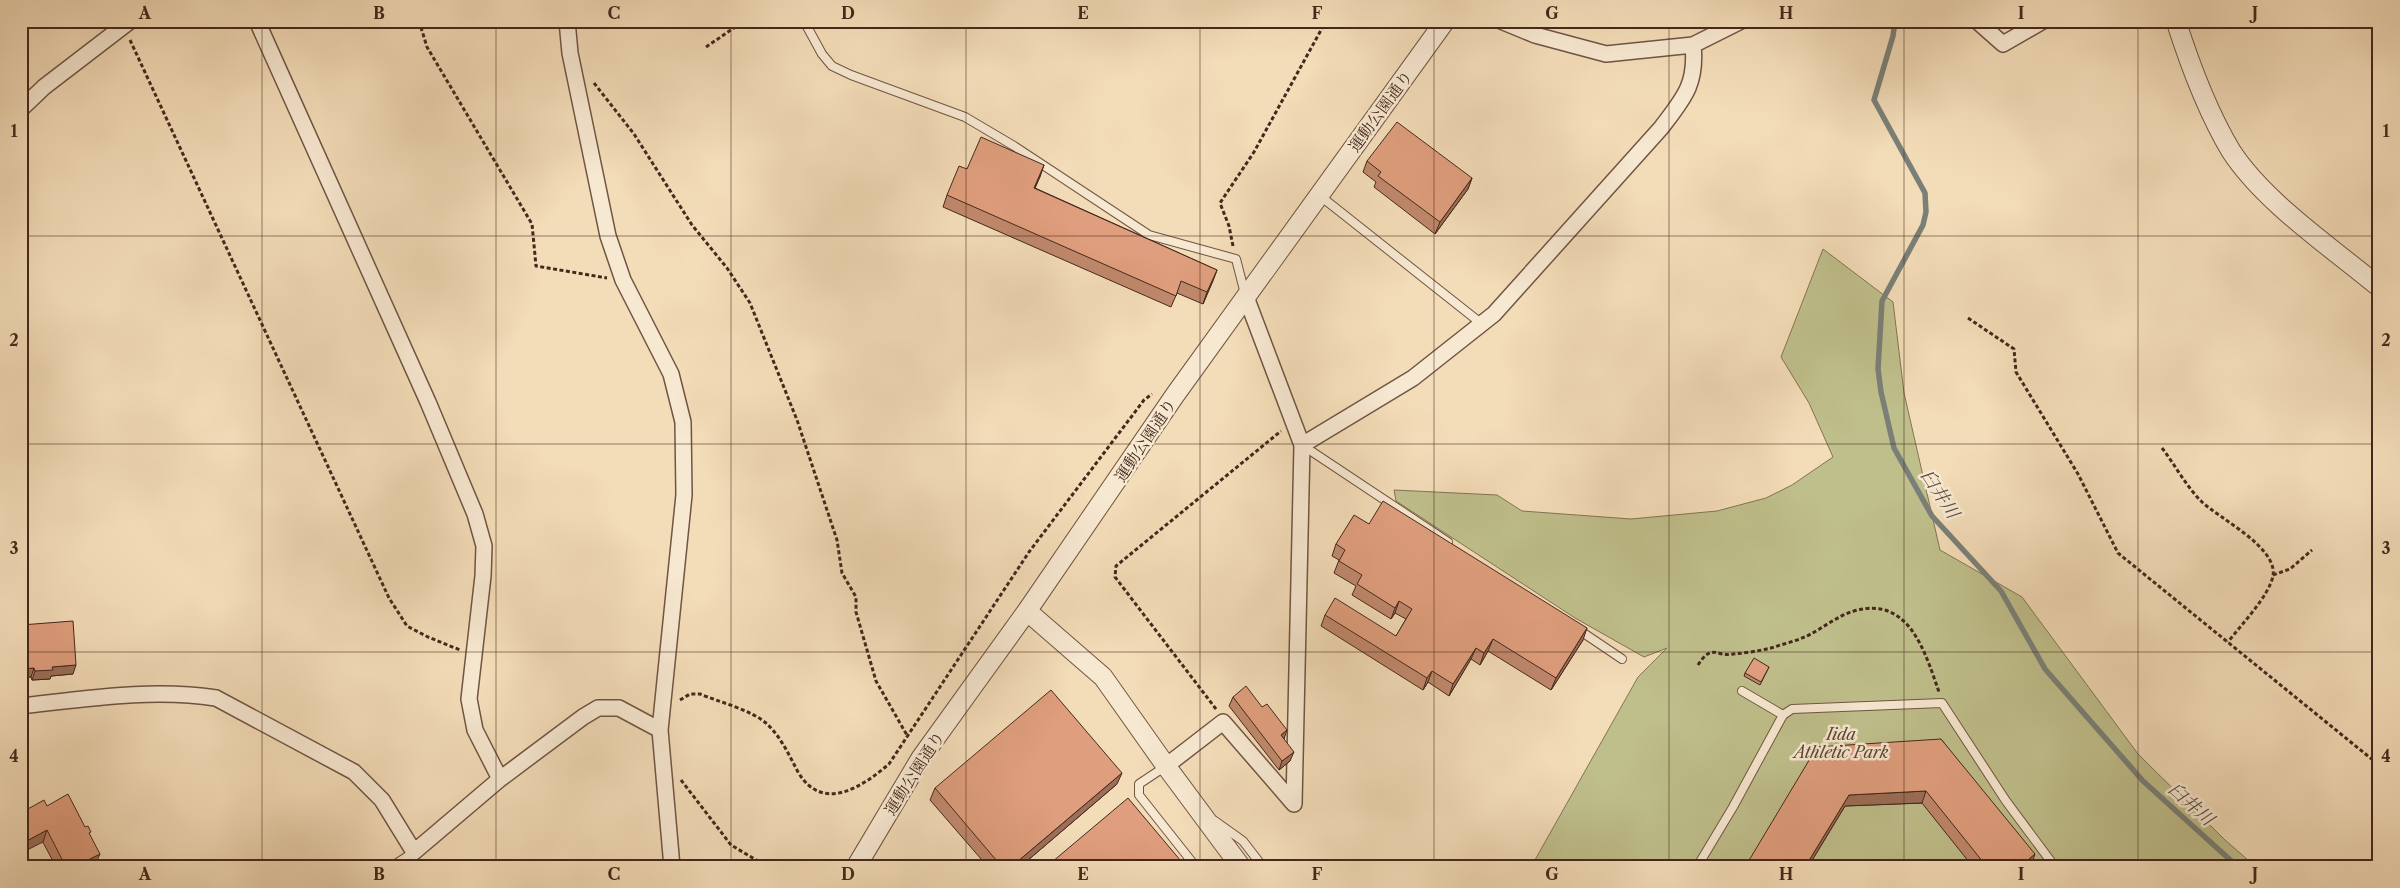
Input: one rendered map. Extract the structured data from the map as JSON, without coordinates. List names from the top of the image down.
{
  "streets": {
    "street": ["運動公園通り"]
  },
  "water": ["臼井川"],
  "parks": ["Iida Athletic Park"],
  "grid": {
    "columns": [
      "A",
      "B",
      "C",
      "D",
      "E",
      "F",
      "G",
      "H",
      "I",
      "J"
    ],
    "rows": [
      "1",
      "2",
      "3",
      "4"
    ]
  }
}
